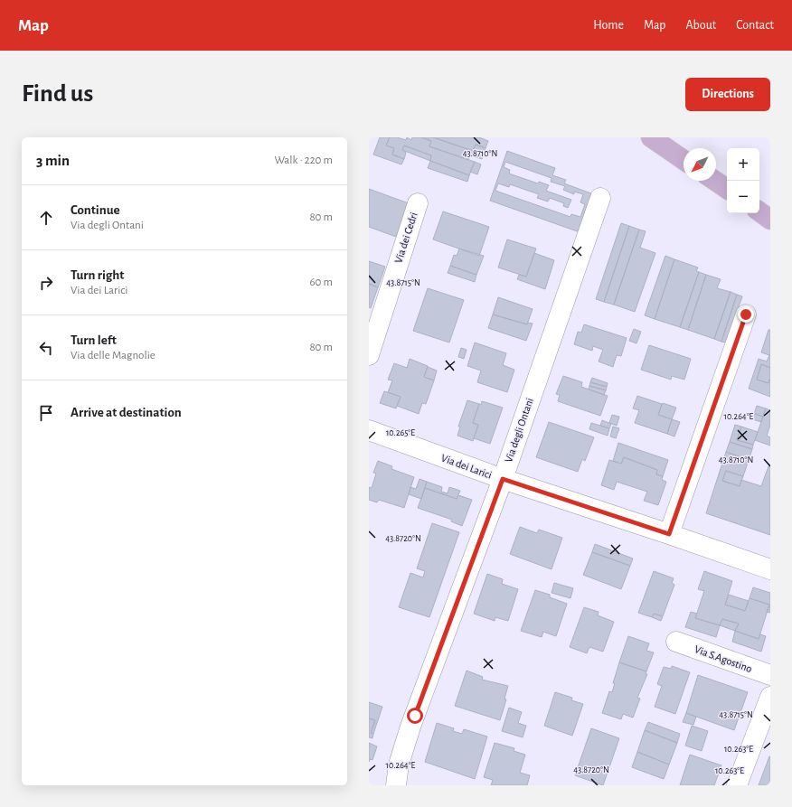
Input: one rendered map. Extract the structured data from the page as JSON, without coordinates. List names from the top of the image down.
{
  "streets": {
    "street": [
      "Via dei Cedri",
      "Via degli Ontani",
      "Via dei Larici",
      "Via S.Agostino"
    ]
  },
  "crossings": [
    ["Via degli Ontani", "Via dei Larici"]
  ],
  "north": "bottom left",
  "page": {
    "header": "Map",
    "nav": [
      "Home",
      "Map",
      "About",
      "Contact"
    ],
    "buttons": "Directions",
    "title": "Find us",
    "heading": ["3 min", "Walk · 220 m"],
    "map_buttons": ["+", "−"],
    "list": [
      ["Continue", "Via degli Ontani", "80 m"],
      ["Turn right", "Via dei Larici", "60 m"],
      ["Turn left", "Via delle Magnolie", "80 m"],
      "Arrive at destination"
    ]
  },
  "coordinates": [
    "43.8710°N",
    "43.8715°N",
    "10.264°E",
    "10.265°E",
    "43.8720°N",
    "10.263°E"
  ]
}
